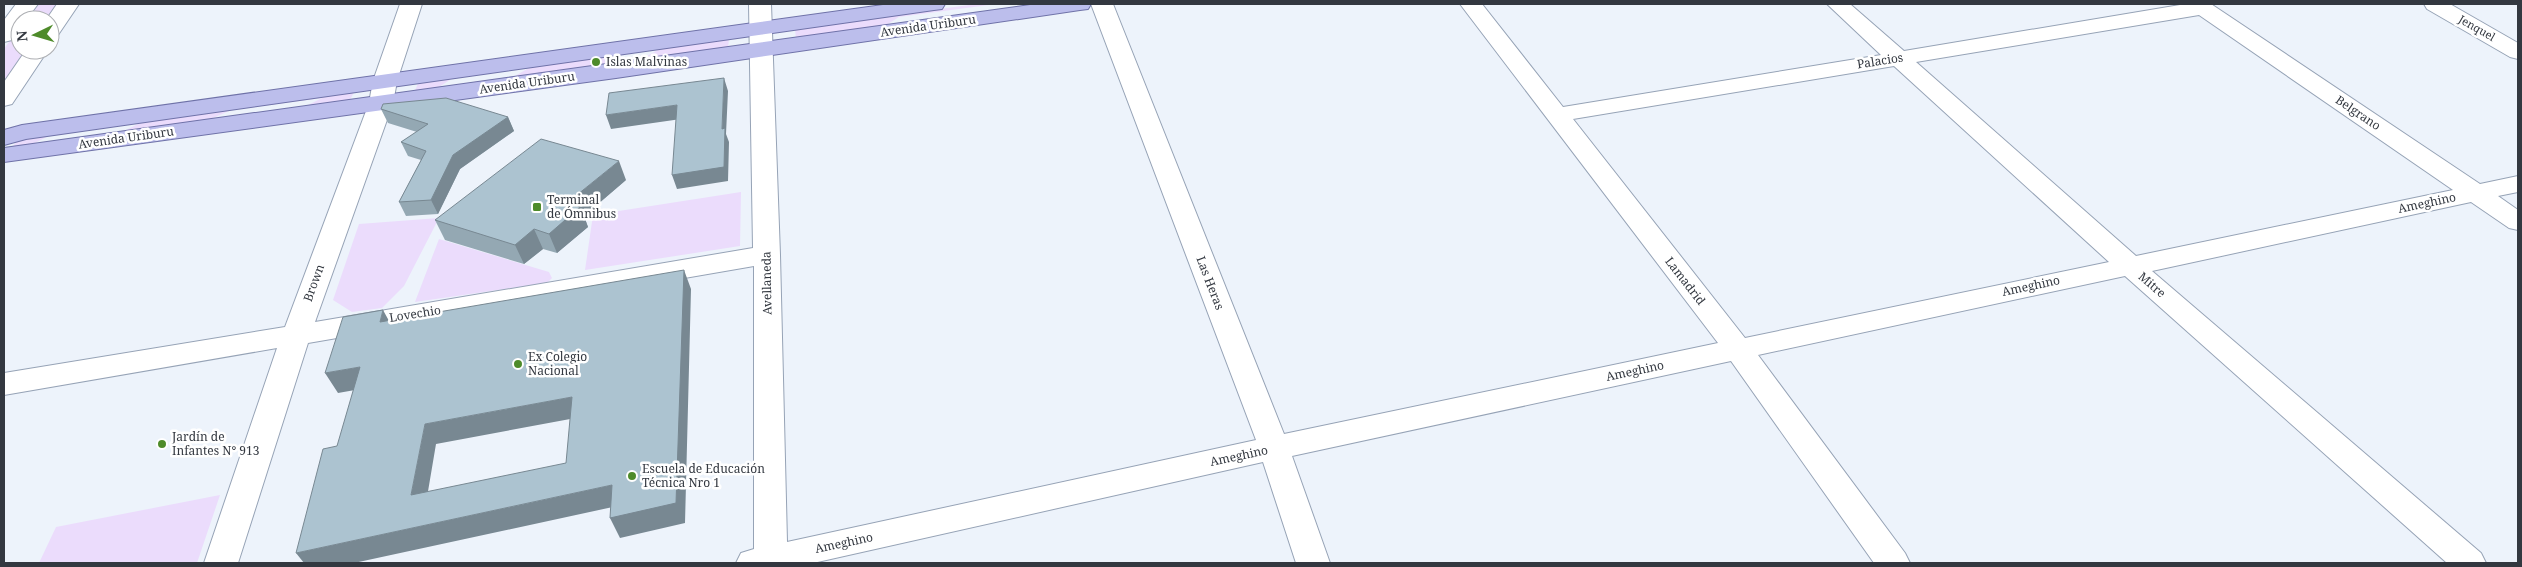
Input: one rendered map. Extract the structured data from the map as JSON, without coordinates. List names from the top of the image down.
{
  "streets": {
    "main road": ["Avenida Uriburu"],
    "street": [
      "Jenquel",
      "Palacios",
      "Belgrano",
      "Ameghino",
      "Lamadrid",
      "Brown",
      "Avellaneda",
      "Las Heras",
      "Mitre",
      "Lovechio"
    ]
  },
  "crossings": [
    ["Avenida Uriburu", "Brown"],
    ["Avenida Uriburu", "Avellaneda"],
    ["Palacios", "Belgrano"],
    ["Palacios", "Lamadrid"],
    ["Palacios", "Mitre"],
    ["Belgrano", "Ameghino"],
    ["Ameghino", "Lamadrid"],
    ["Ameghino", "Avellaneda"],
    ["Ameghino", "Las Heras"],
    ["Ameghino", "Mitre"],
    ["Brown", "Lovechio"],
    ["Avellaneda", "Lovechio"]
  ],
  "places": {
    "other": [
      "Islas Malvinas",
      "Ex Colegio Nacional",
      "Jardín de Infantes N° 913",
      "Escuela de Educación Técnica Nro 1"
    ],
    "transit": ["Terminal de Ómnibus"]
  },
  "north": "left"
}
